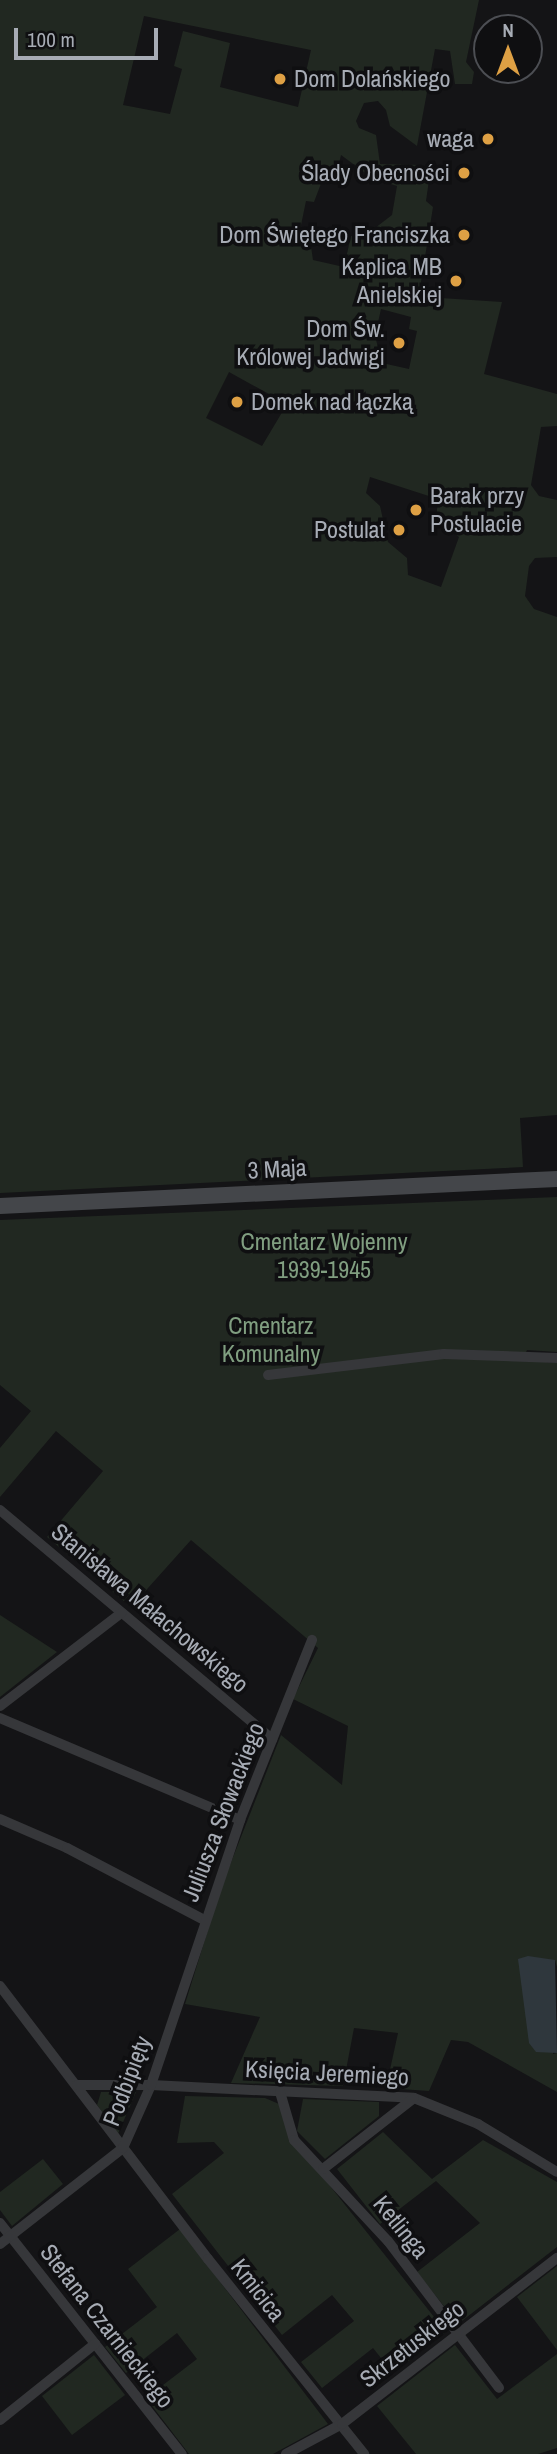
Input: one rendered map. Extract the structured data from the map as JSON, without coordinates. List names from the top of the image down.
{
  "streets": {
    "street": [
      "3 Maja",
      "Stanisława Małachowskiego",
      "Juliusza Słowackiego",
      "Księcia Jeremiego",
      "Podbipięty",
      "Ketlinga",
      "Kmicica",
      "Stefana Czarnieckiego",
      "Skrzetuskiego"
    ]
  },
  "crossings": [
    ["Stanisława Małachowskiego", "Juliusza Słowackiego"],
    ["Juliusza Słowackiego", "Podbipięty"],
    ["Księcia Jeremiego", "Podbipięty"],
    ["Księcia Jeremiego", "Ketlinga"],
    ["Podbipięty", "Kmicica"],
    ["Podbipięty", "Stefana Czarnieckiego"],
    ["Ketlinga", "Skrzetuskiego"],
    ["Kmicica", "Skrzetuskiego"]
  ],
  "parks": ["Cmentarz Wojenny 1939-1945", "Cmentarz Komunalny"],
  "places": [
    "Dom Dolańskiego",
    "waga",
    "Ślady Obecności",
    "Dom Świętego Franciszka",
    "Kaplica MB Anielskiej",
    "Dom Św. Królowej Jadwigi",
    "Domek nad łączką",
    "Barak przy Postulacie",
    "Postulat"
  ],
  "scale_bar": "100 m",
  "north": "top"
}
